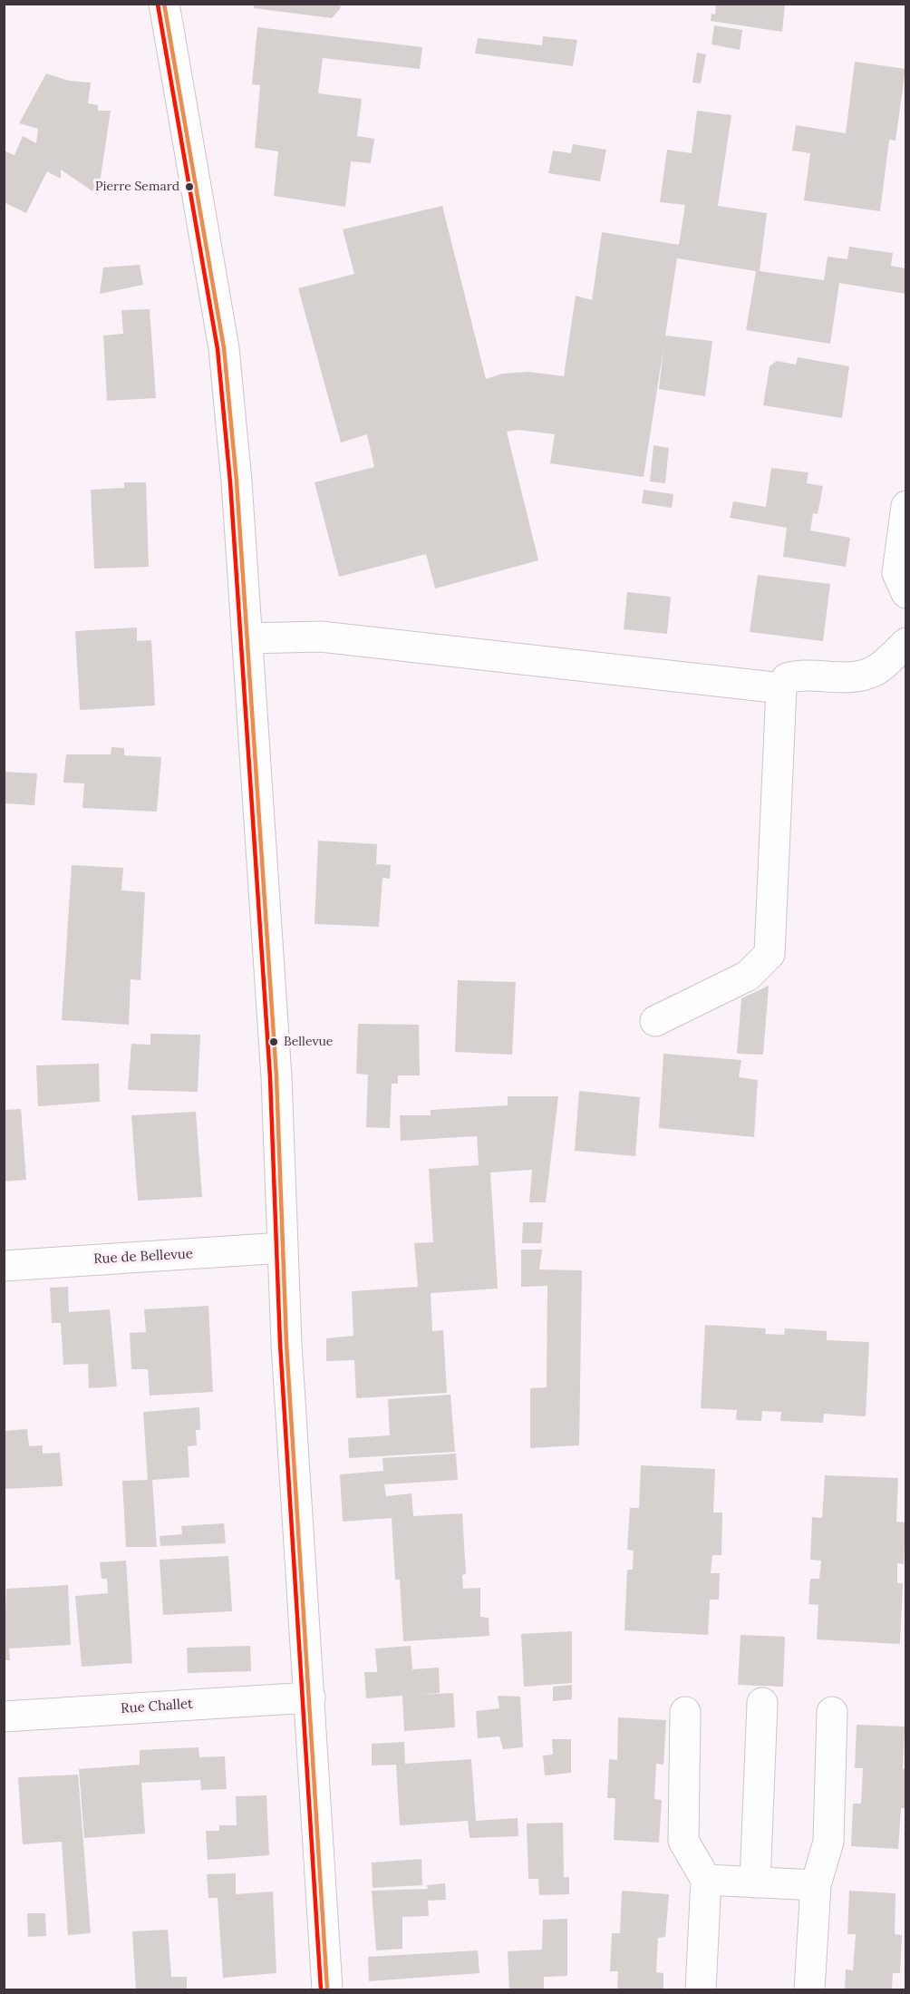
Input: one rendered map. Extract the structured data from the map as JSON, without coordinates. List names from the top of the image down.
{
  "streets": {
    "street": ["Rue de Bellevue", "Rue Challet"]
  },
  "places": ["Pierre Semard", "Bellevue"]
}
